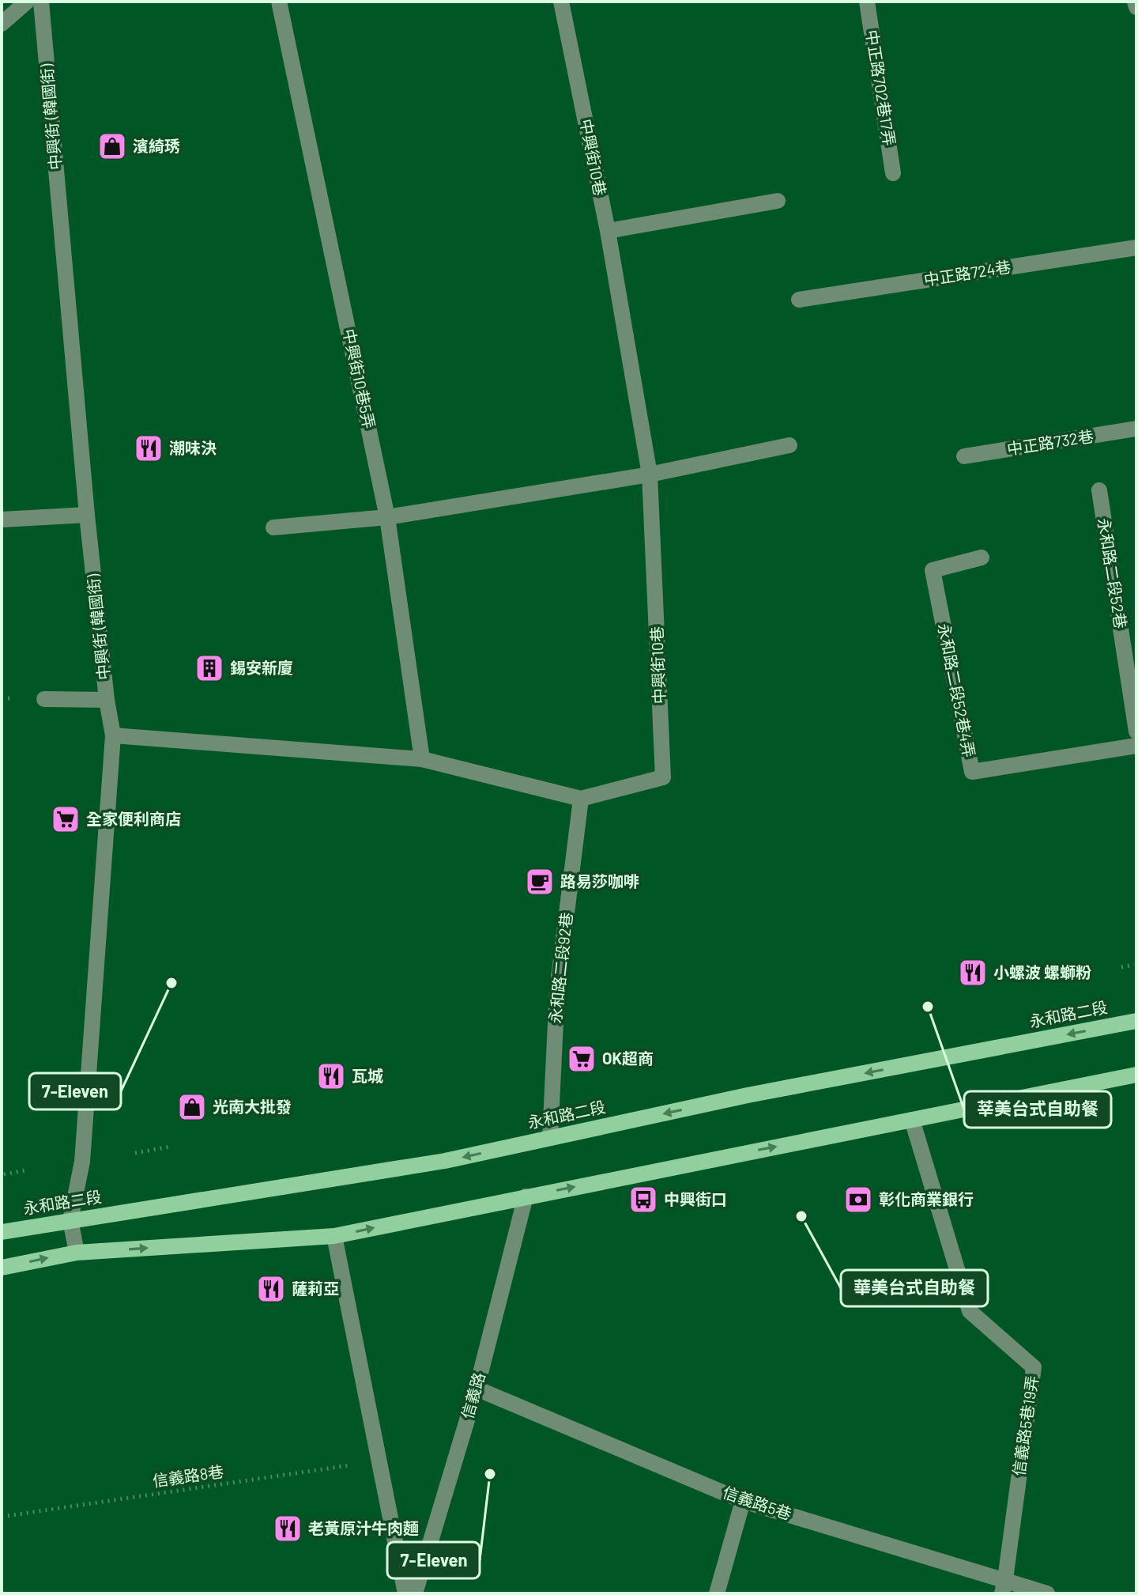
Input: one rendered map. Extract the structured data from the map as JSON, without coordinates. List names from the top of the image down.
{
  "streets": {
    "main road": ["永和路二段"],
    "street": [
      "中正路702巷17弄",
      "中興街 (韓國街)",
      "中興街10巷",
      "中正路724巷",
      "中興街10巷5弄",
      "中正路732巷",
      "永和路二段52巷",
      "永和路二段52巷4弄",
      "永和路二段92巷",
      "信義路",
      "信義路5巷19弄",
      "信義路5巷"
    ],
    "path": ["信義路8巷"]
  },
  "crossings": [
    ["中興街 (韓國街)", "中興街10巷"],
    ["中興街 (韓國街)", "永和路二段"],
    ["中興街10巷", "中興街10巷5弄"],
    ["中興街10巷", "永和路二段92巷"],
    ["永和路二段92巷", "永和路二段"],
    ["信義路", "信義路5巷"],
    ["信義路5巷19弄", "信義路5巷"]
  ],
  "places": {
    "shop": ["濱綺琇", "光南大批發"],
    "restaurant": [
      "潮味決",
      "小螺波 螺螄粉",
      "瓦城",
      "薩莉亞",
      "老黃原汁牛肉麵"
    ],
    "building": ["錫安新廈"],
    "supermarket": ["全家便利商店", "OK超商"],
    "cafe": ["路易莎咖啡"],
    "other": [
      "7-Eleven",
      "莘美台式自助餐",
      "華美台式自助餐",
      "7-Εleven"
    ],
    "bus stop": ["中興街口"],
    "bank": ["彰化商業銀行"]
  }
}
